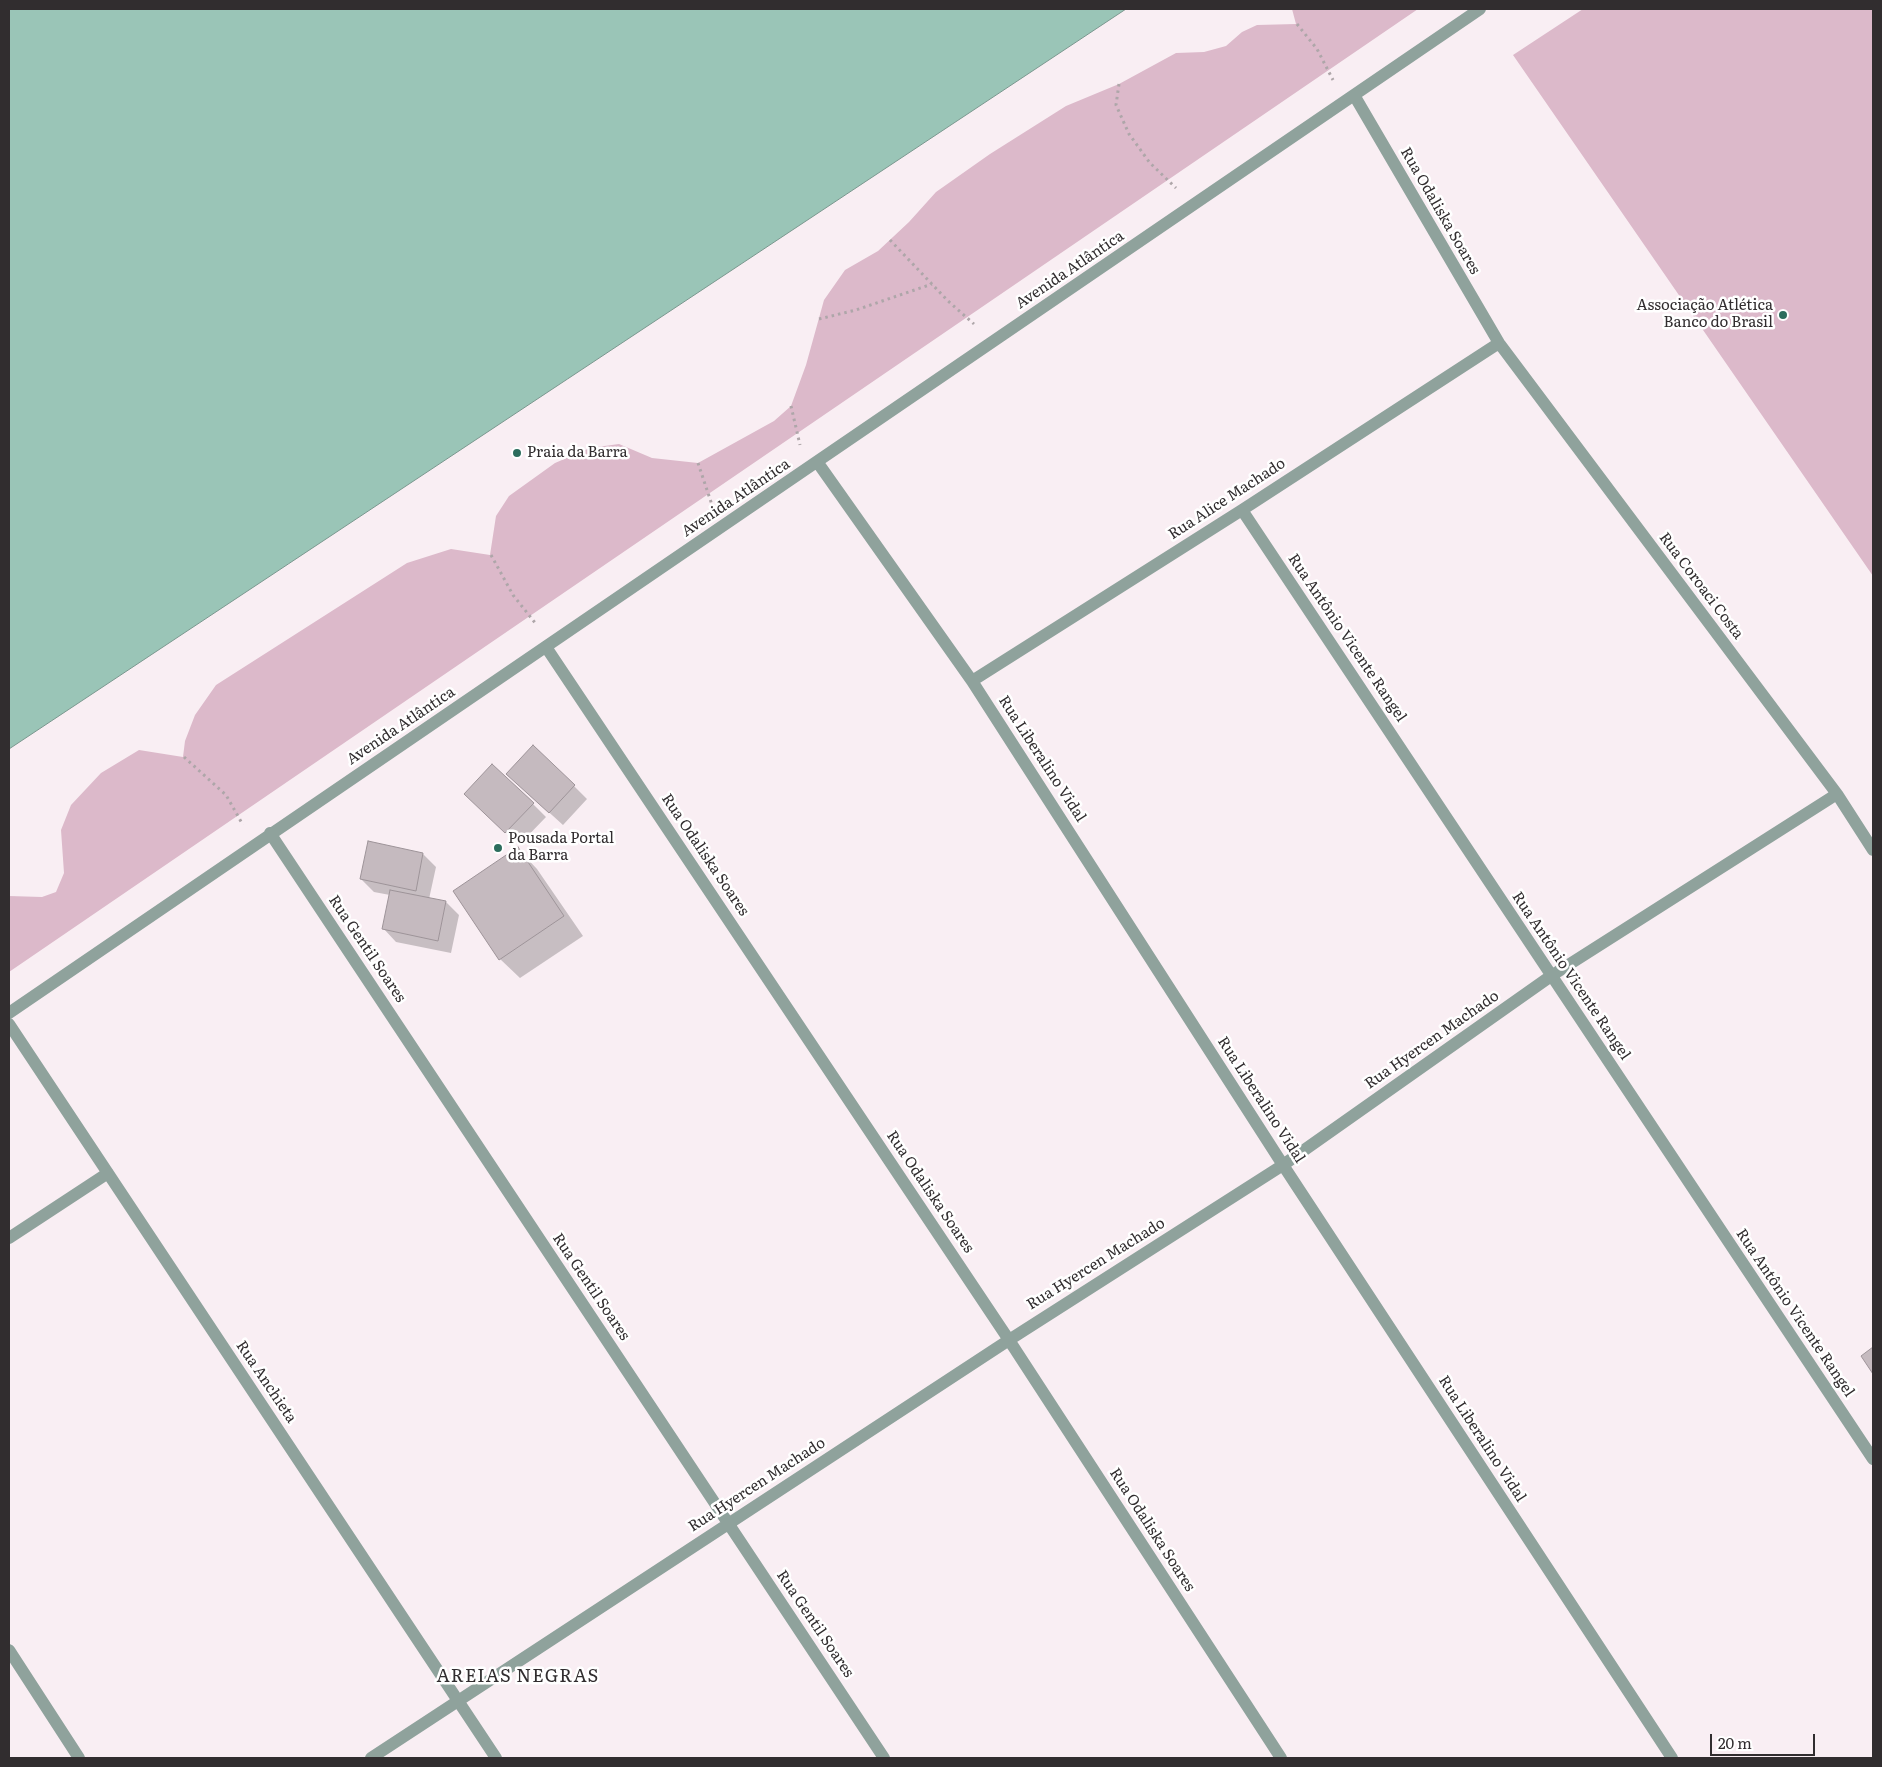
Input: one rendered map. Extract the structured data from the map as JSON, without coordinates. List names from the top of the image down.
{
  "streets": {
    "street": [
      "Rua Odaliska Soares",
      "Avenida Atlântica",
      "Rua Alice Machado",
      "Rua Coroaci Costa",
      "Rua Antônio Vicente Rangel",
      "Rua Liberalino Vidal",
      "Rua Gentil Soares",
      "Rua Hyercen Machado",
      "Rua Anchieta"
    ]
  },
  "crossings": [
    ["Rua Odaliska Soares", "Avenida Atlântica"],
    ["Rua Odaliska Soares", "Rua Alice Machado"],
    ["Rua Odaliska Soares", "Rua Coroaci Costa"],
    ["Rua Odaliska Soares", "Rua Hyercen Machado"],
    ["Avenida Atlântica", "Rua Liberalino Vidal"],
    ["Avenida Atlântica", "Rua Gentil Soares"],
    ["Rua Alice Machado", "Rua Coroaci Costa"],
    ["Rua Alice Machado", "Rua Antônio Vicente Rangel"],
    ["Rua Alice Machado", "Rua Liberalino Vidal"],
    ["Rua Coroaci Costa", "Rua Hyercen Machado"],
    ["Rua Antônio Vicente Rangel", "Rua Hyercen Machado"],
    ["Rua Liberalino Vidal", "Rua Hyercen Machado"],
    ["Rua Gentil Soares", "Rua Hyercen Machado"],
    ["Rua Hyercen Machado", "Rua Anchieta"]
  ],
  "districts": ["AREIAS NEGRAS"],
  "places": ["Associação Atlética Banco do Brasil", "Praia da Barra", "Pousada Portal da Barra"],
  "scale_bar": "20 m"
}
